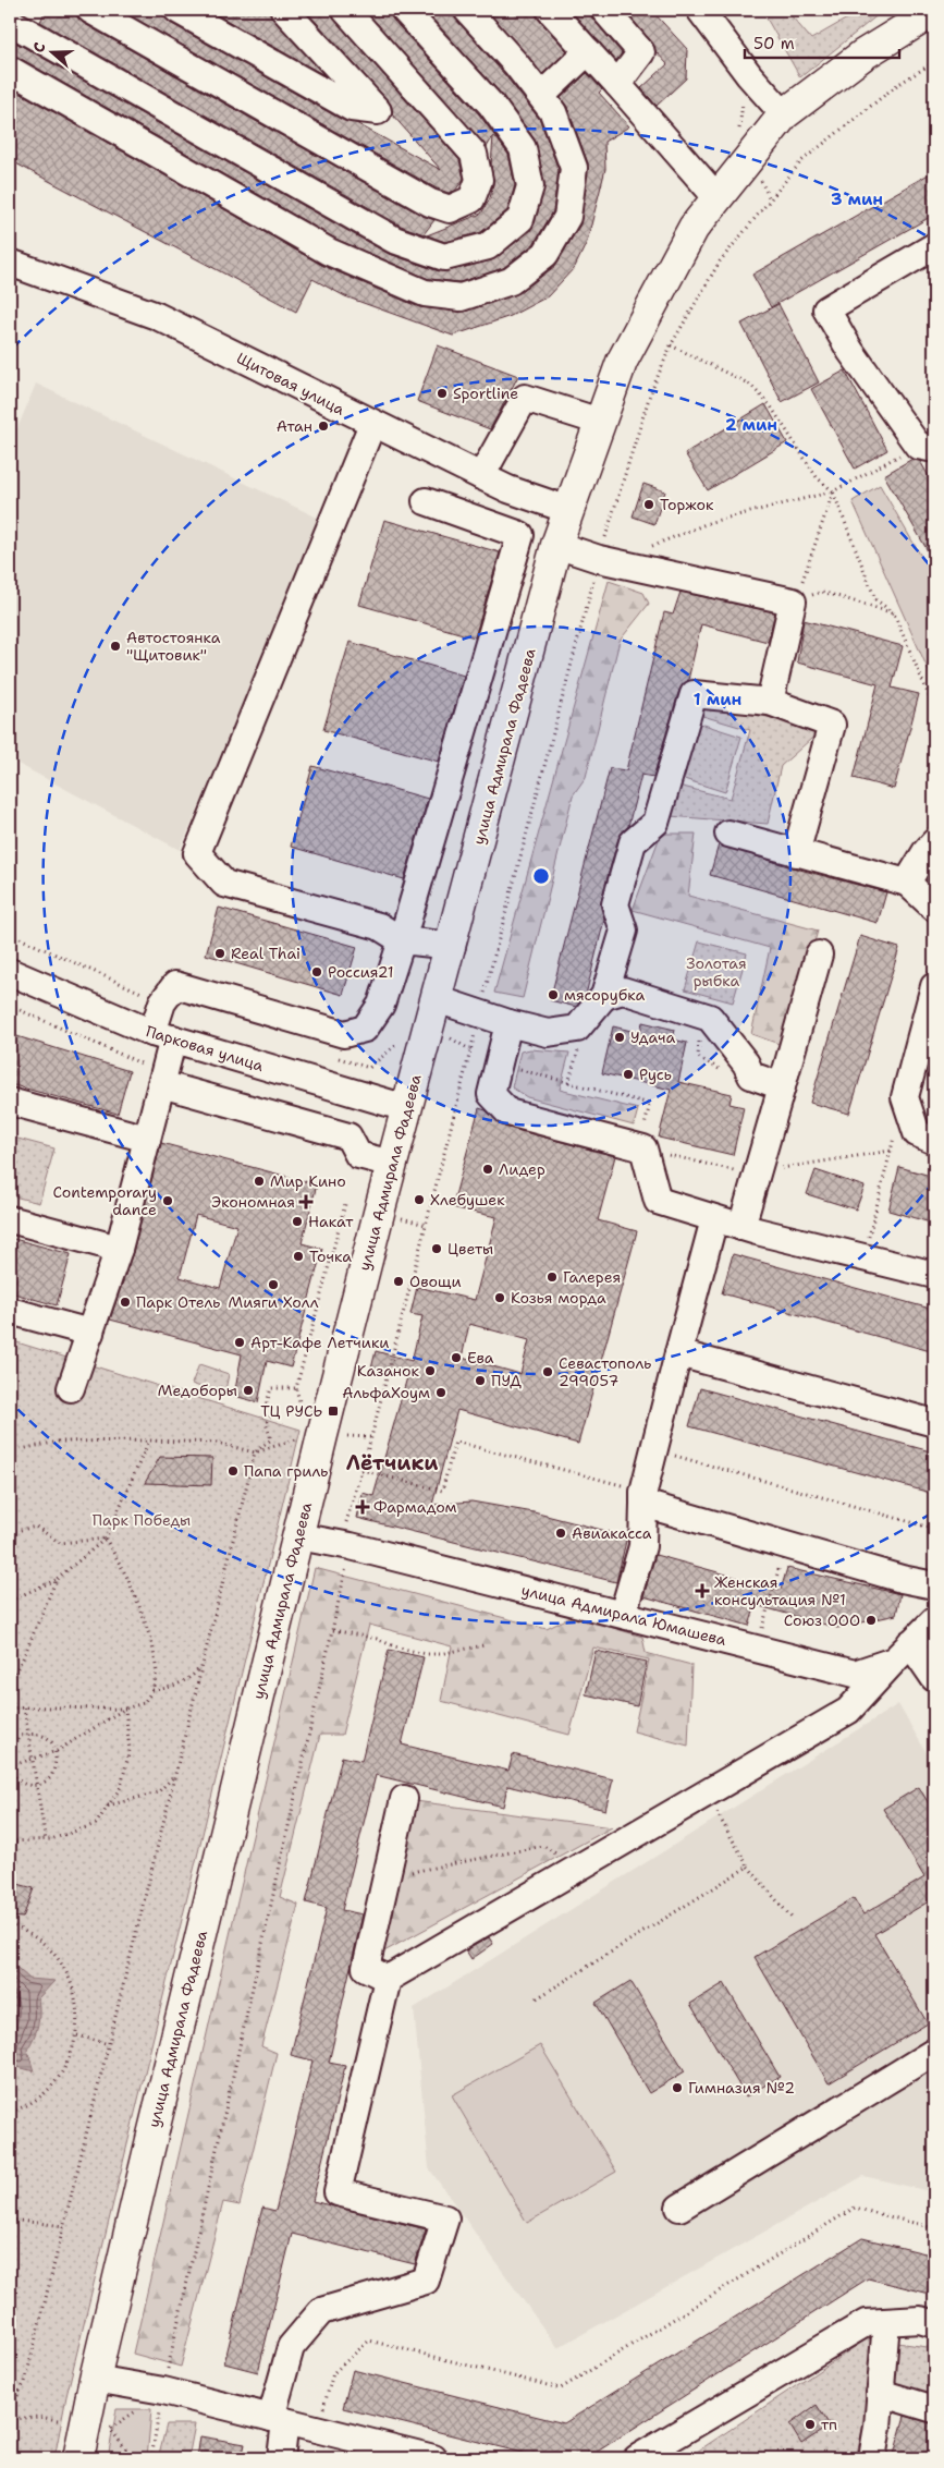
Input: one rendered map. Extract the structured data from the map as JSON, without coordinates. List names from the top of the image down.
{
  "streets": {
    "main road": ["улица Адмирала Фадеева"],
    "street": ["Щитовая улица", "Парковая улица", "улица Адмирала Юмашева"]
  },
  "crossings": [
    ["Щитовая улица", "улица Адмирала Фадеева"],
    ["улица Адмирала Фадеева", "Парковая улица"],
    ["улица Адмирала Фадеева", "улица Адмирала Юмашева"]
  ],
  "districts": ["Лётчики"],
  "parks": ["Золотая рыбка", "Парк Победы"],
  "places": {
    "other": [
      "Sportline",
      "Атан",
      "Торжок",
      "Автостоянка \"Щитовик\"",
      "Real Thai",
      "Россия21",
      "мясорубка",
      "Удача",
      "Русь",
      "Лидер",
      "Мир Кино",
      "Хлебушек",
      "Contemporary dance",
      "Накат",
      "Цветы",
      "Точка",
      "Галерея",
      "Овощи",
      "Мияги Холл",
      "Козья морда",
      "Парк Отель",
      "Арт-Кафе Летчики",
      "Ева",
      "Казанок",
      "Севастополь 299057",
      "ПУД",
      "Медоборы",
      "АльфаХоум",
      "Папа гриль",
      "Авиакасса",
      "Союз ООО",
      "Гимназия №2",
      "тп"
    ],
    "health": ["Экономная", "Фармадом", "Женская консультация №1"],
    "transit": ["ТЦ РУСЬ"]
  },
  "scale_bar": "50 m",
  "north": "left",
  "rings": ["3 мин", "2 мин", "1 мин"]
}
